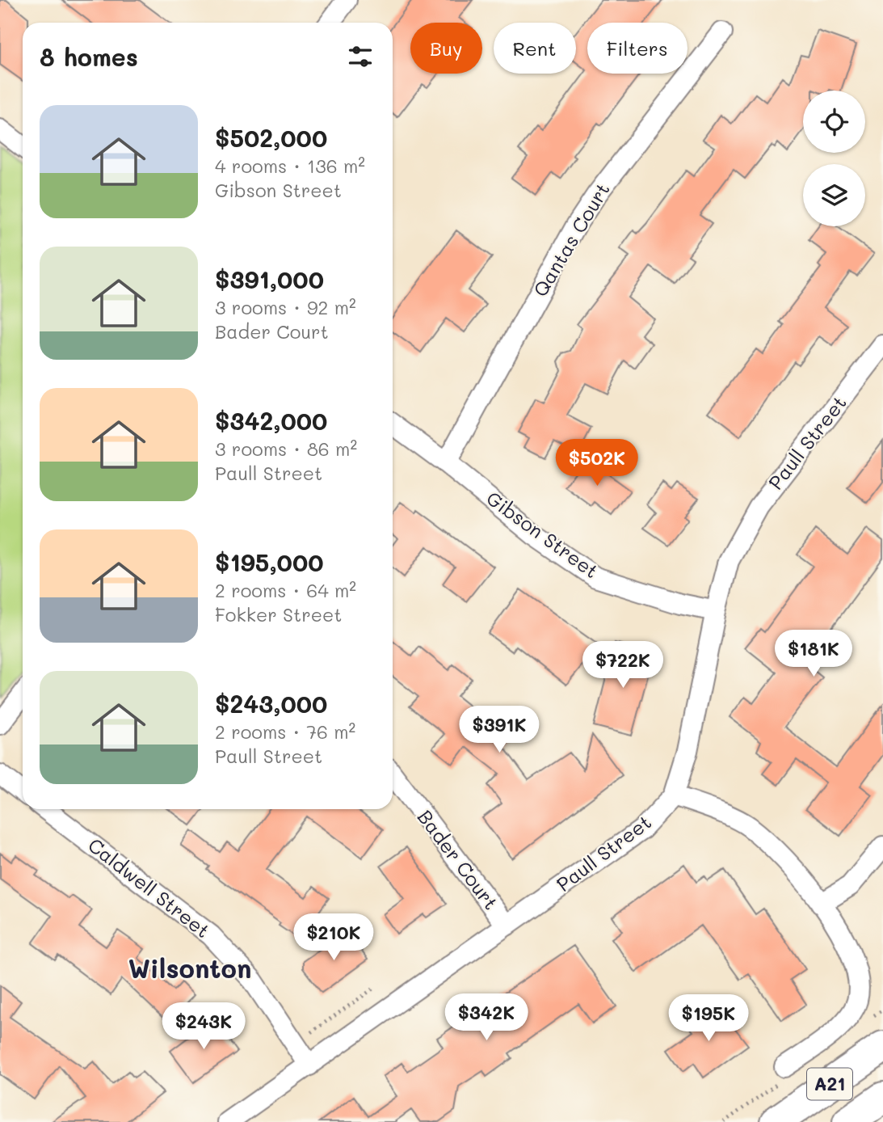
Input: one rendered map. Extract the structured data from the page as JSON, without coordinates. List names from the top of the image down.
{
  "streets": {
    "highway": ["A21"],
    "street": [
      "Qantas Court",
      "Paull Street",
      "Gibson Street",
      "Bader Court",
      "Caldwell Street"
    ]
  },
  "crossings": [
    ["Qantas Court", "Gibson Street"],
    ["Paull Street", "Gibson Street"],
    ["Paull Street", "Bader Court"],
    ["Paull Street", "Caldwell Street"]
  ],
  "districts": ["Wilsonton"],
  "page": {
    "chip": ["Buy", "Rent", "Filters"],
    "heading": "8 homes",
    "list": [
      {
        "name": "$502,000",
        "note": "4 rooms · 136 m² · Gibson Street"
      },
      {
        "name": "$391,000",
        "note": "3 rooms · 92 m² · Bader Court"
      },
      {
        "name": "$342,000",
        "note": "3 rooms · 86 m² · Paull Street"
      },
      {
        "name": "$195,000",
        "note": "2 rooms · 64 m² · Fokker Street"
      },
      {
        "name": "$243,000",
        "note": "2 rooms · 76 m² · Paull Street"
      }
    ],
    "price": [
      "$502K",
      "$181K",
      "$722K",
      "$391K",
      "$210K",
      "$342K",
      "$195K",
      "$243K"
    ]
  }
}
